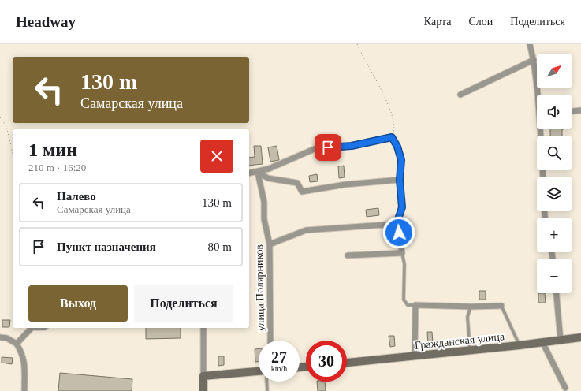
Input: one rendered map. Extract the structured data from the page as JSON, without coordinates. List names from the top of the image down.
{
  "streets": {
    "street": ["улица Полярников", "Гражданская улица"]
  },
  "north": "top right",
  "page": {
    "header": "Headway",
    "nav": ["Карта", "Слои", "Поделиться"],
    "map_buttons": ["+", "−"],
    "turn": ["130 m", "Самарская улица"],
    "heading": ["1 мин", "210 m · 16:20"],
    "list": [
      {
        "name": "Налево",
        "note": "Самарская улица",
        "value": "130 m"
      },
      {
        "name": "Пункт назначения",
        "value": "80 m"
      }
    ],
    "buttons": ["Выход", "Поделиться"],
    "speed": "27 km/h",
    "limit": "30"
  }
}
